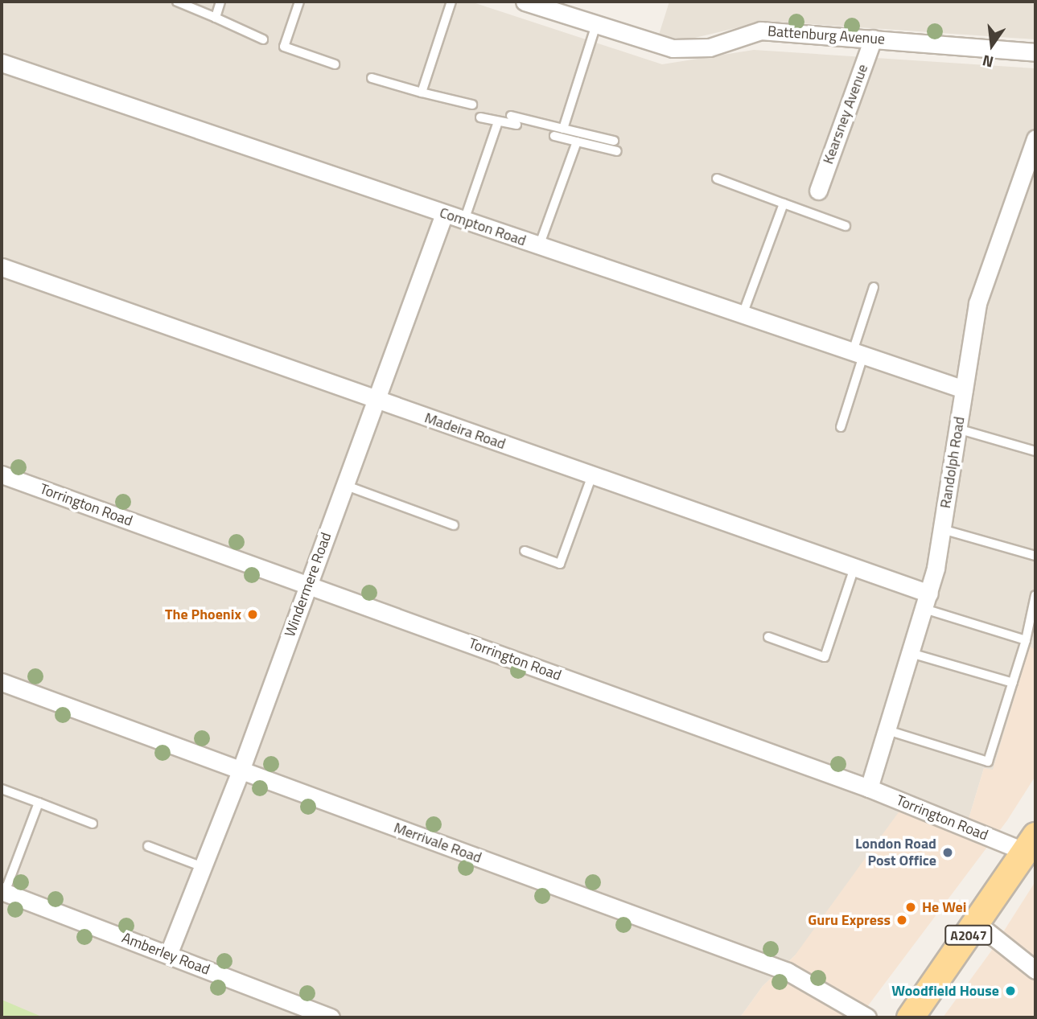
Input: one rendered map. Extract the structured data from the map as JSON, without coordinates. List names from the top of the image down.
{
  "streets": {
    "main road": ["A2047"],
    "street": [
      "Battenburg Avenue",
      "Kearsney Avenue",
      "Compton Road",
      "Madeira Road",
      "Randolph Road",
      "Torrington Road",
      "Windermere Road",
      "Merrivale Road",
      "Amberley Road"
    ]
  },
  "crossings": [
    ["Battenburg Avenue", "Kearsney Avenue"],
    ["Compton Road", "Randolph Road"],
    ["Compton Road", "Windermere Road"],
    ["Madeira Road", "Randolph Road"],
    ["Madeira Road", "Windermere Road"],
    ["Randolph Road", "Torrington Road"],
    ["Torrington Road", "Windermere Road"],
    ["Torrington Road", "A2047"],
    ["Windermere Road", "Merrivale Road"],
    ["Windermere Road", "Amberley Road"]
  ],
  "places": [
    "The Phoenix",
    "London Road Post Office",
    "He Wei",
    "Guru Express",
    "Woodfield House"
  ],
  "north": "bottom"
}
